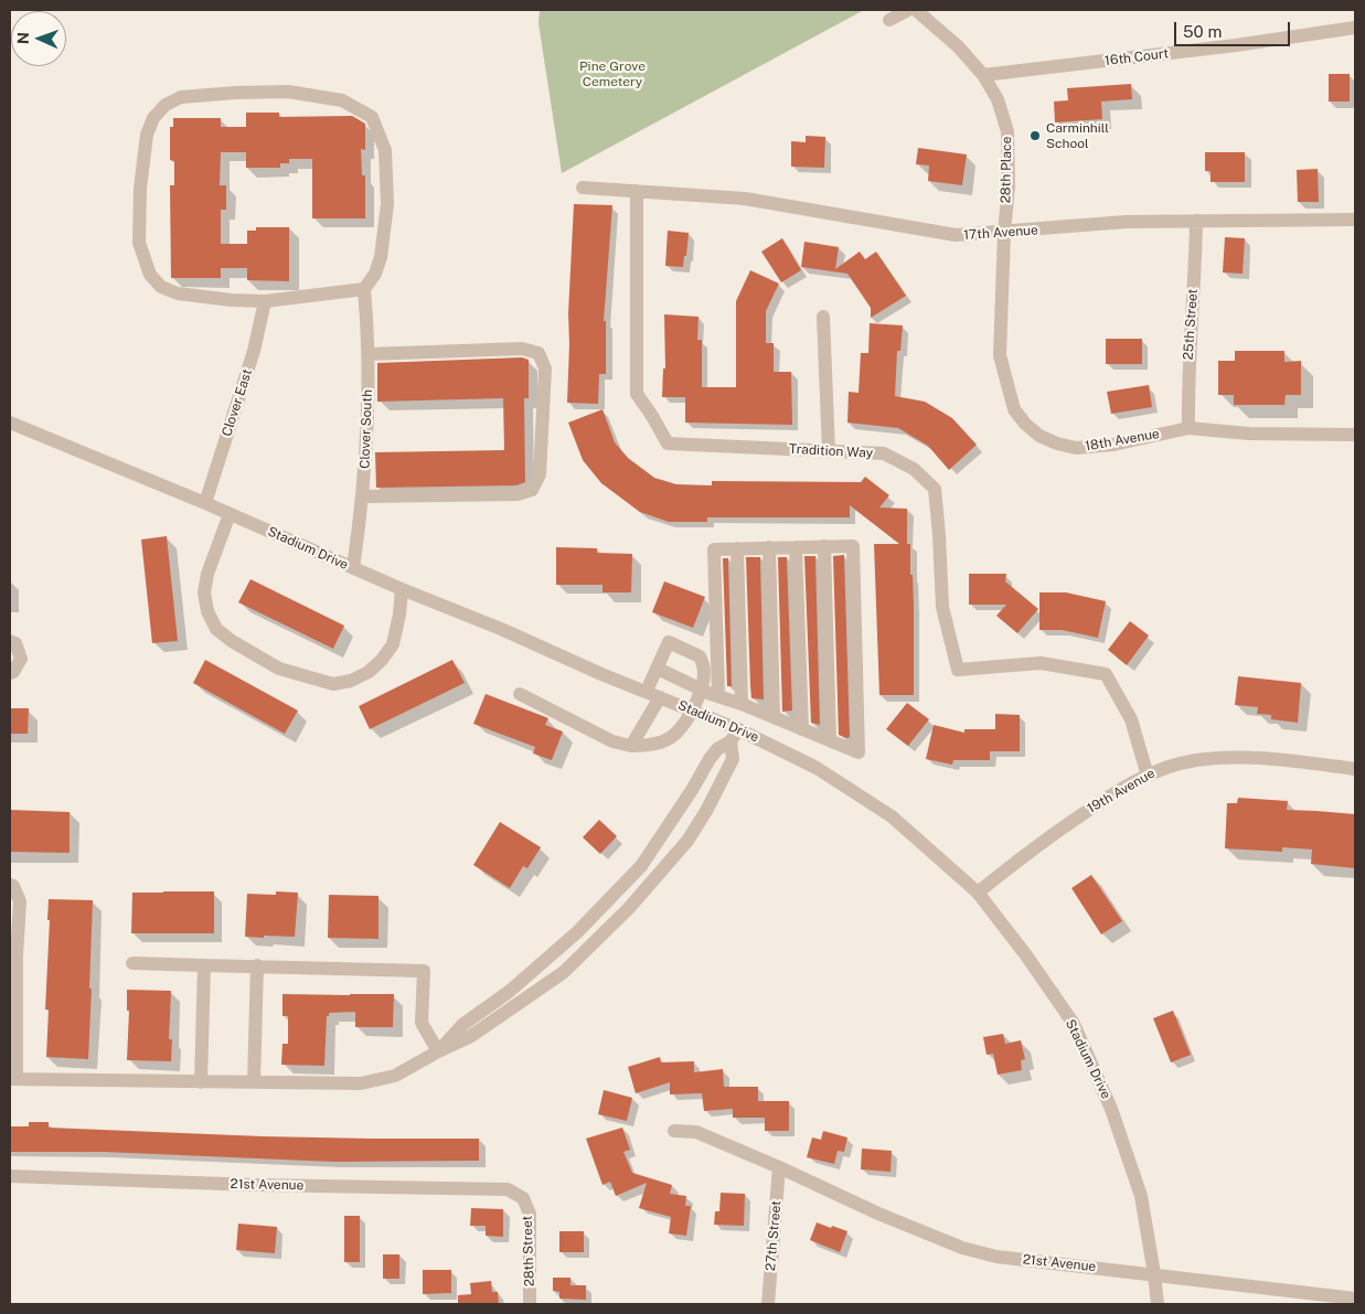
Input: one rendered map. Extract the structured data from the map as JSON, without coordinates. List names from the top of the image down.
{
  "streets": {
    "street": [
      "16th Court",
      "28th Place",
      "17th Avenue",
      "25th Street",
      "Clover East",
      "Clover South",
      "18th Avenue",
      "Tradition Way",
      "Stadium Drive",
      "19th Avenue",
      "21st Avenue",
      "27th Street",
      "28th Street"
    ]
  },
  "crossings": [
    ["16th Court", "28th Place"],
    ["28th Place", "17th Avenue"],
    ["28th Place", "18th Avenue"],
    ["17th Avenue", "25th Street"],
    ["17th Avenue", "18th Avenue"],
    ["17th Avenue", "Tradition Way"],
    ["25th Street", "18th Avenue"],
    ["Clover East", "Stadium Drive"],
    ["Clover South", "Stadium Drive"],
    ["Tradition Way", "19th Avenue"],
    ["Stadium Drive", "19th Avenue"],
    ["Stadium Drive", "21st Avenue"],
    ["21st Avenue", "27th Street"],
    ["21st Avenue", "28th Street"]
  ],
  "parks": ["Pine Grove Cemetery"],
  "places": ["Carminhill School"],
  "scale_bar": "50 m",
  "north": "left"
}
